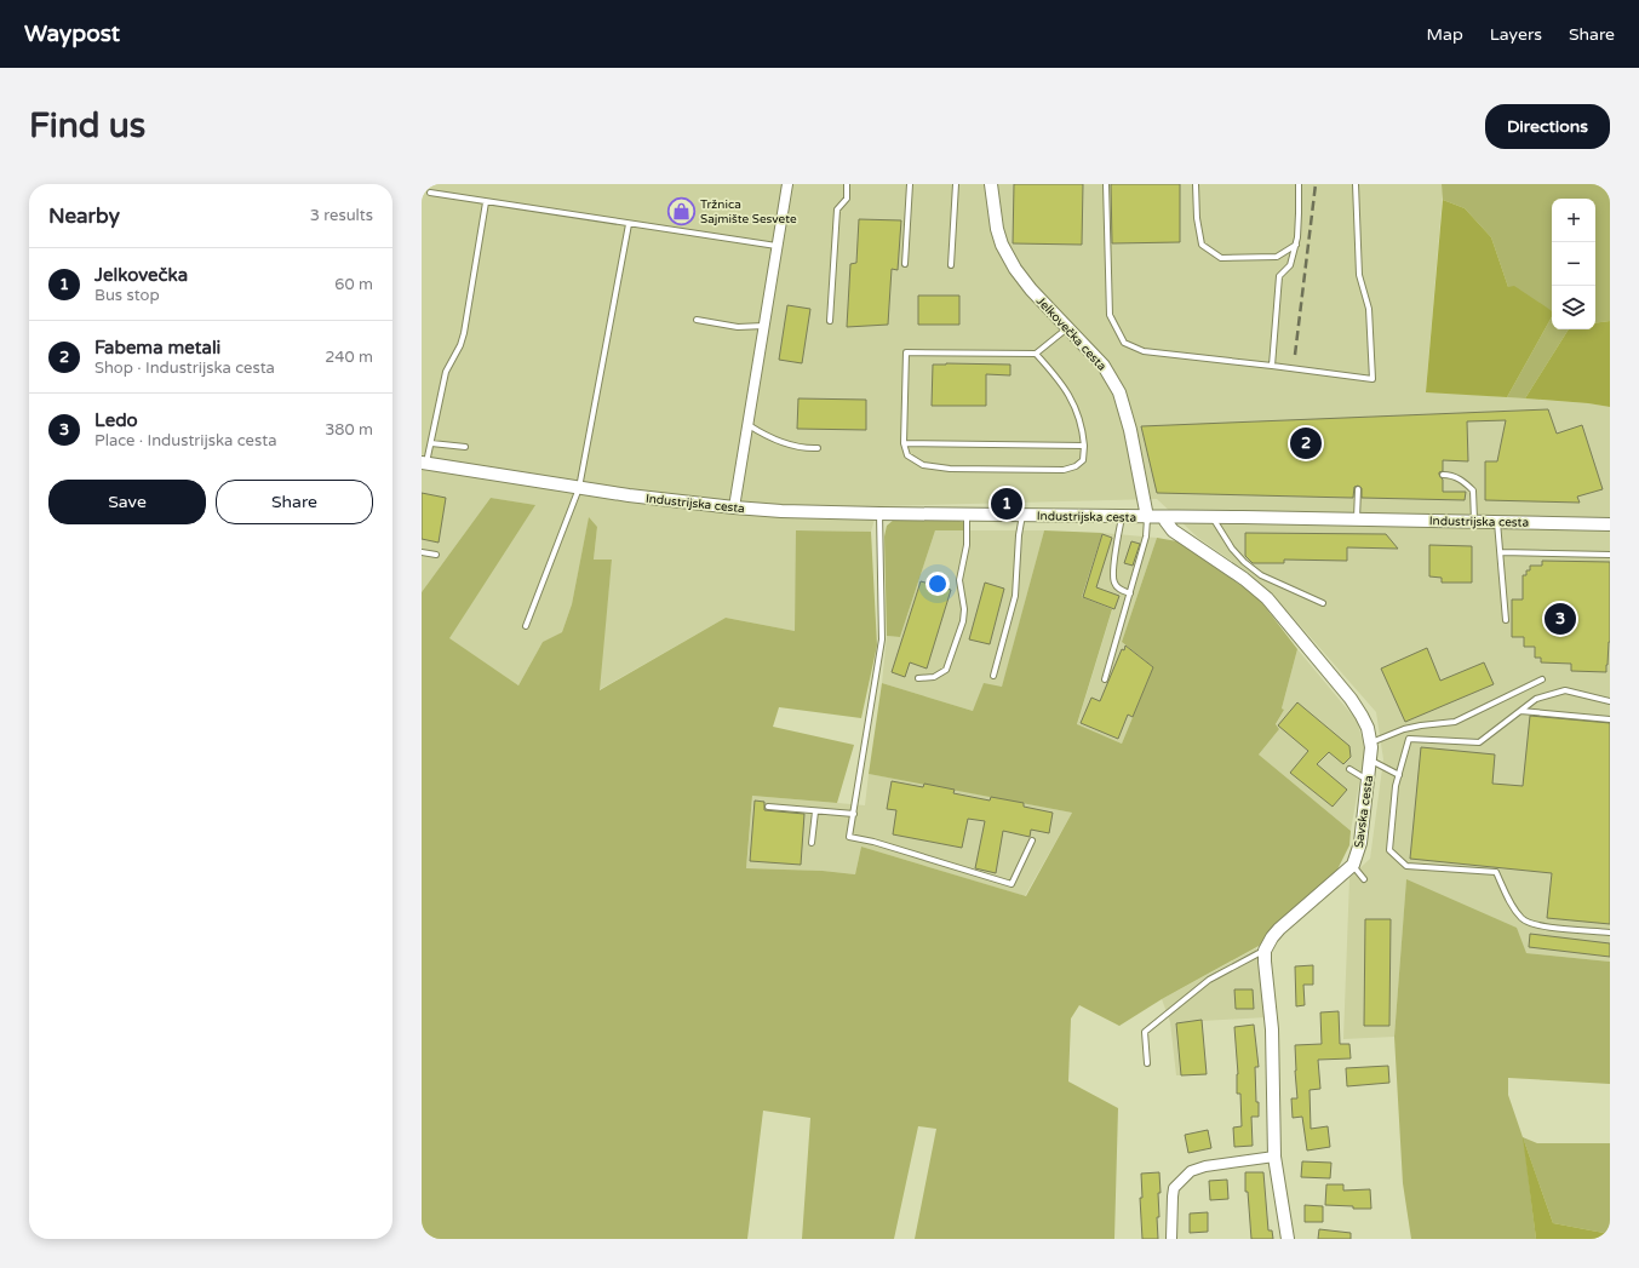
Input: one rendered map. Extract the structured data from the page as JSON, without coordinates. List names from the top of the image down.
{
  "streets": {
    "street": ["Jelkovečka cesta", "Industrijska cesta", "Savska cesta"]
  },
  "crossings": [
    ["Jelkovečka cesta", "Industrijska cesta"],
    ["Industrijska cesta", "Savska cesta"]
  ],
  "places": {
    "shop": ["Tržnica Sajmište Sesvete"]
  },
  "page": {
    "header": "Waypost",
    "nav": ["Map", "Layers", "Share"],
    "buttons": [
      "Directions",
      ["Save", "Share"]
    ],
    "title": "Find us",
    "heading": ["Nearby", "3 results"],
    "map_buttons": ["+", "−"],
    "list": [
      {
        "mark": "1",
        "name": "Jelkovečka",
        "note": "Bus stop",
        "value": "60 m"
      },
      {
        "mark": "2",
        "name": "Fabema metali",
        "note": "Shop · Industrijska cesta",
        "value": "240 m"
      },
      {
        "mark": "3",
        "name": "Ledo",
        "note": "Place · Industrijska cesta",
        "value": "380 m"
      }
    ],
    "pins": ["2", "1", "3"]
  }
}
